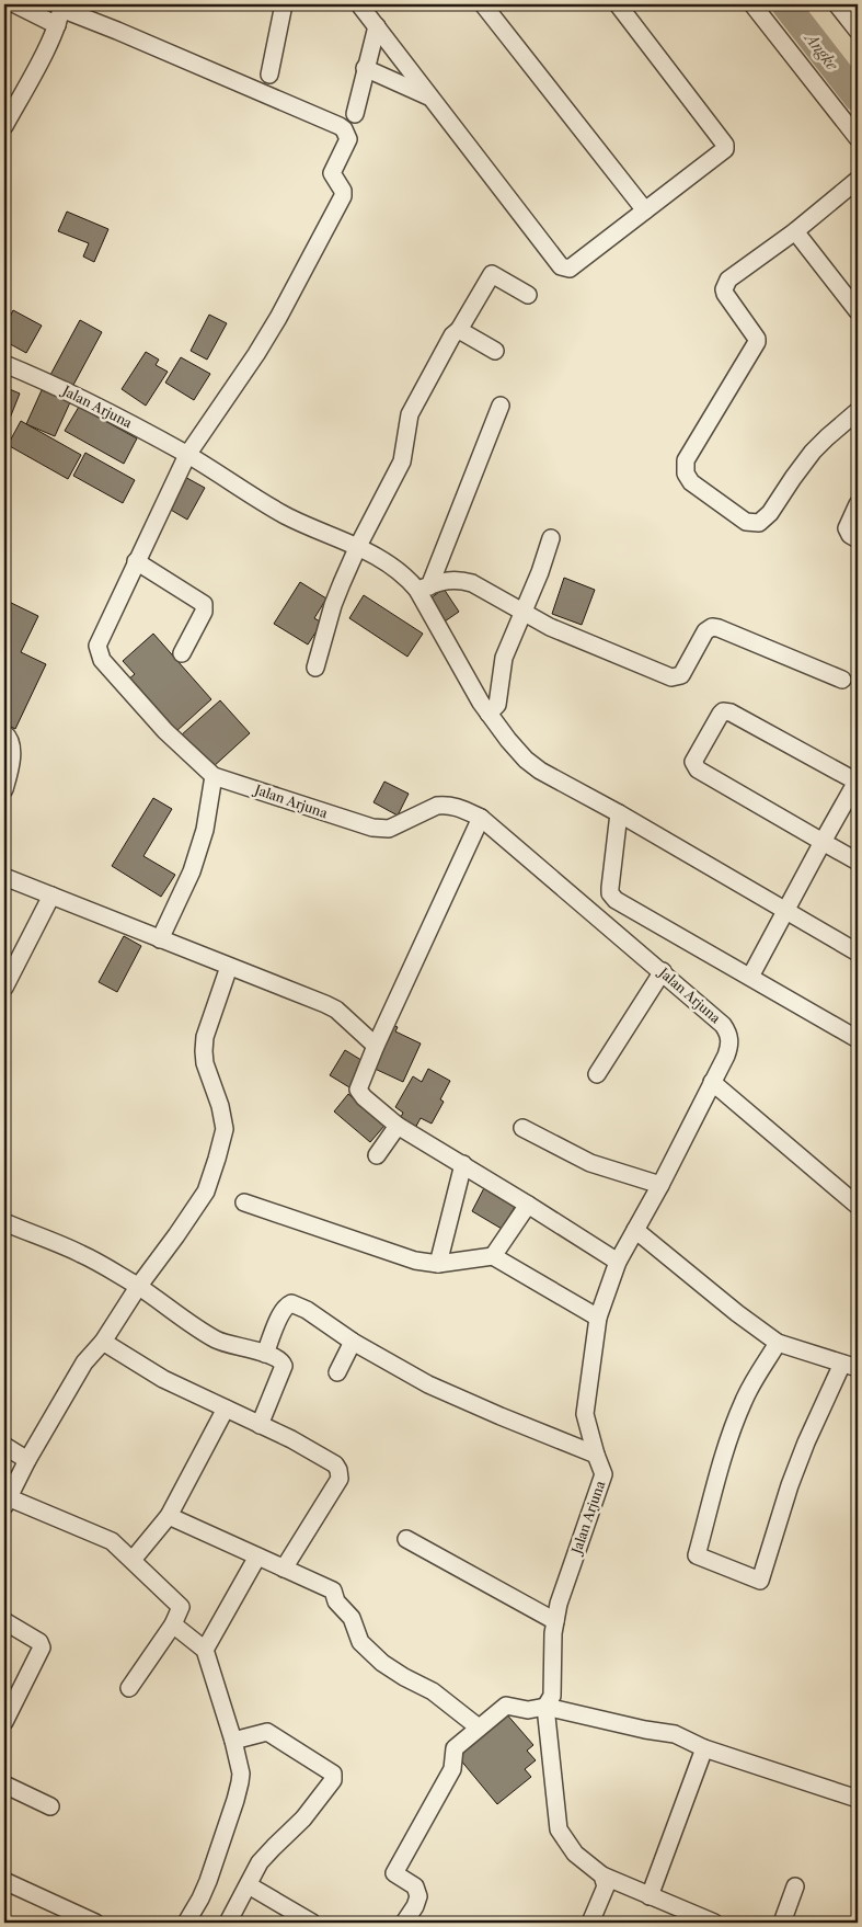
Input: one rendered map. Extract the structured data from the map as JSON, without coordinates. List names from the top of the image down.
{
  "streets": {
    "street": ["Jalan Arjuna"]
  },
  "water": ["Angke"]
}
